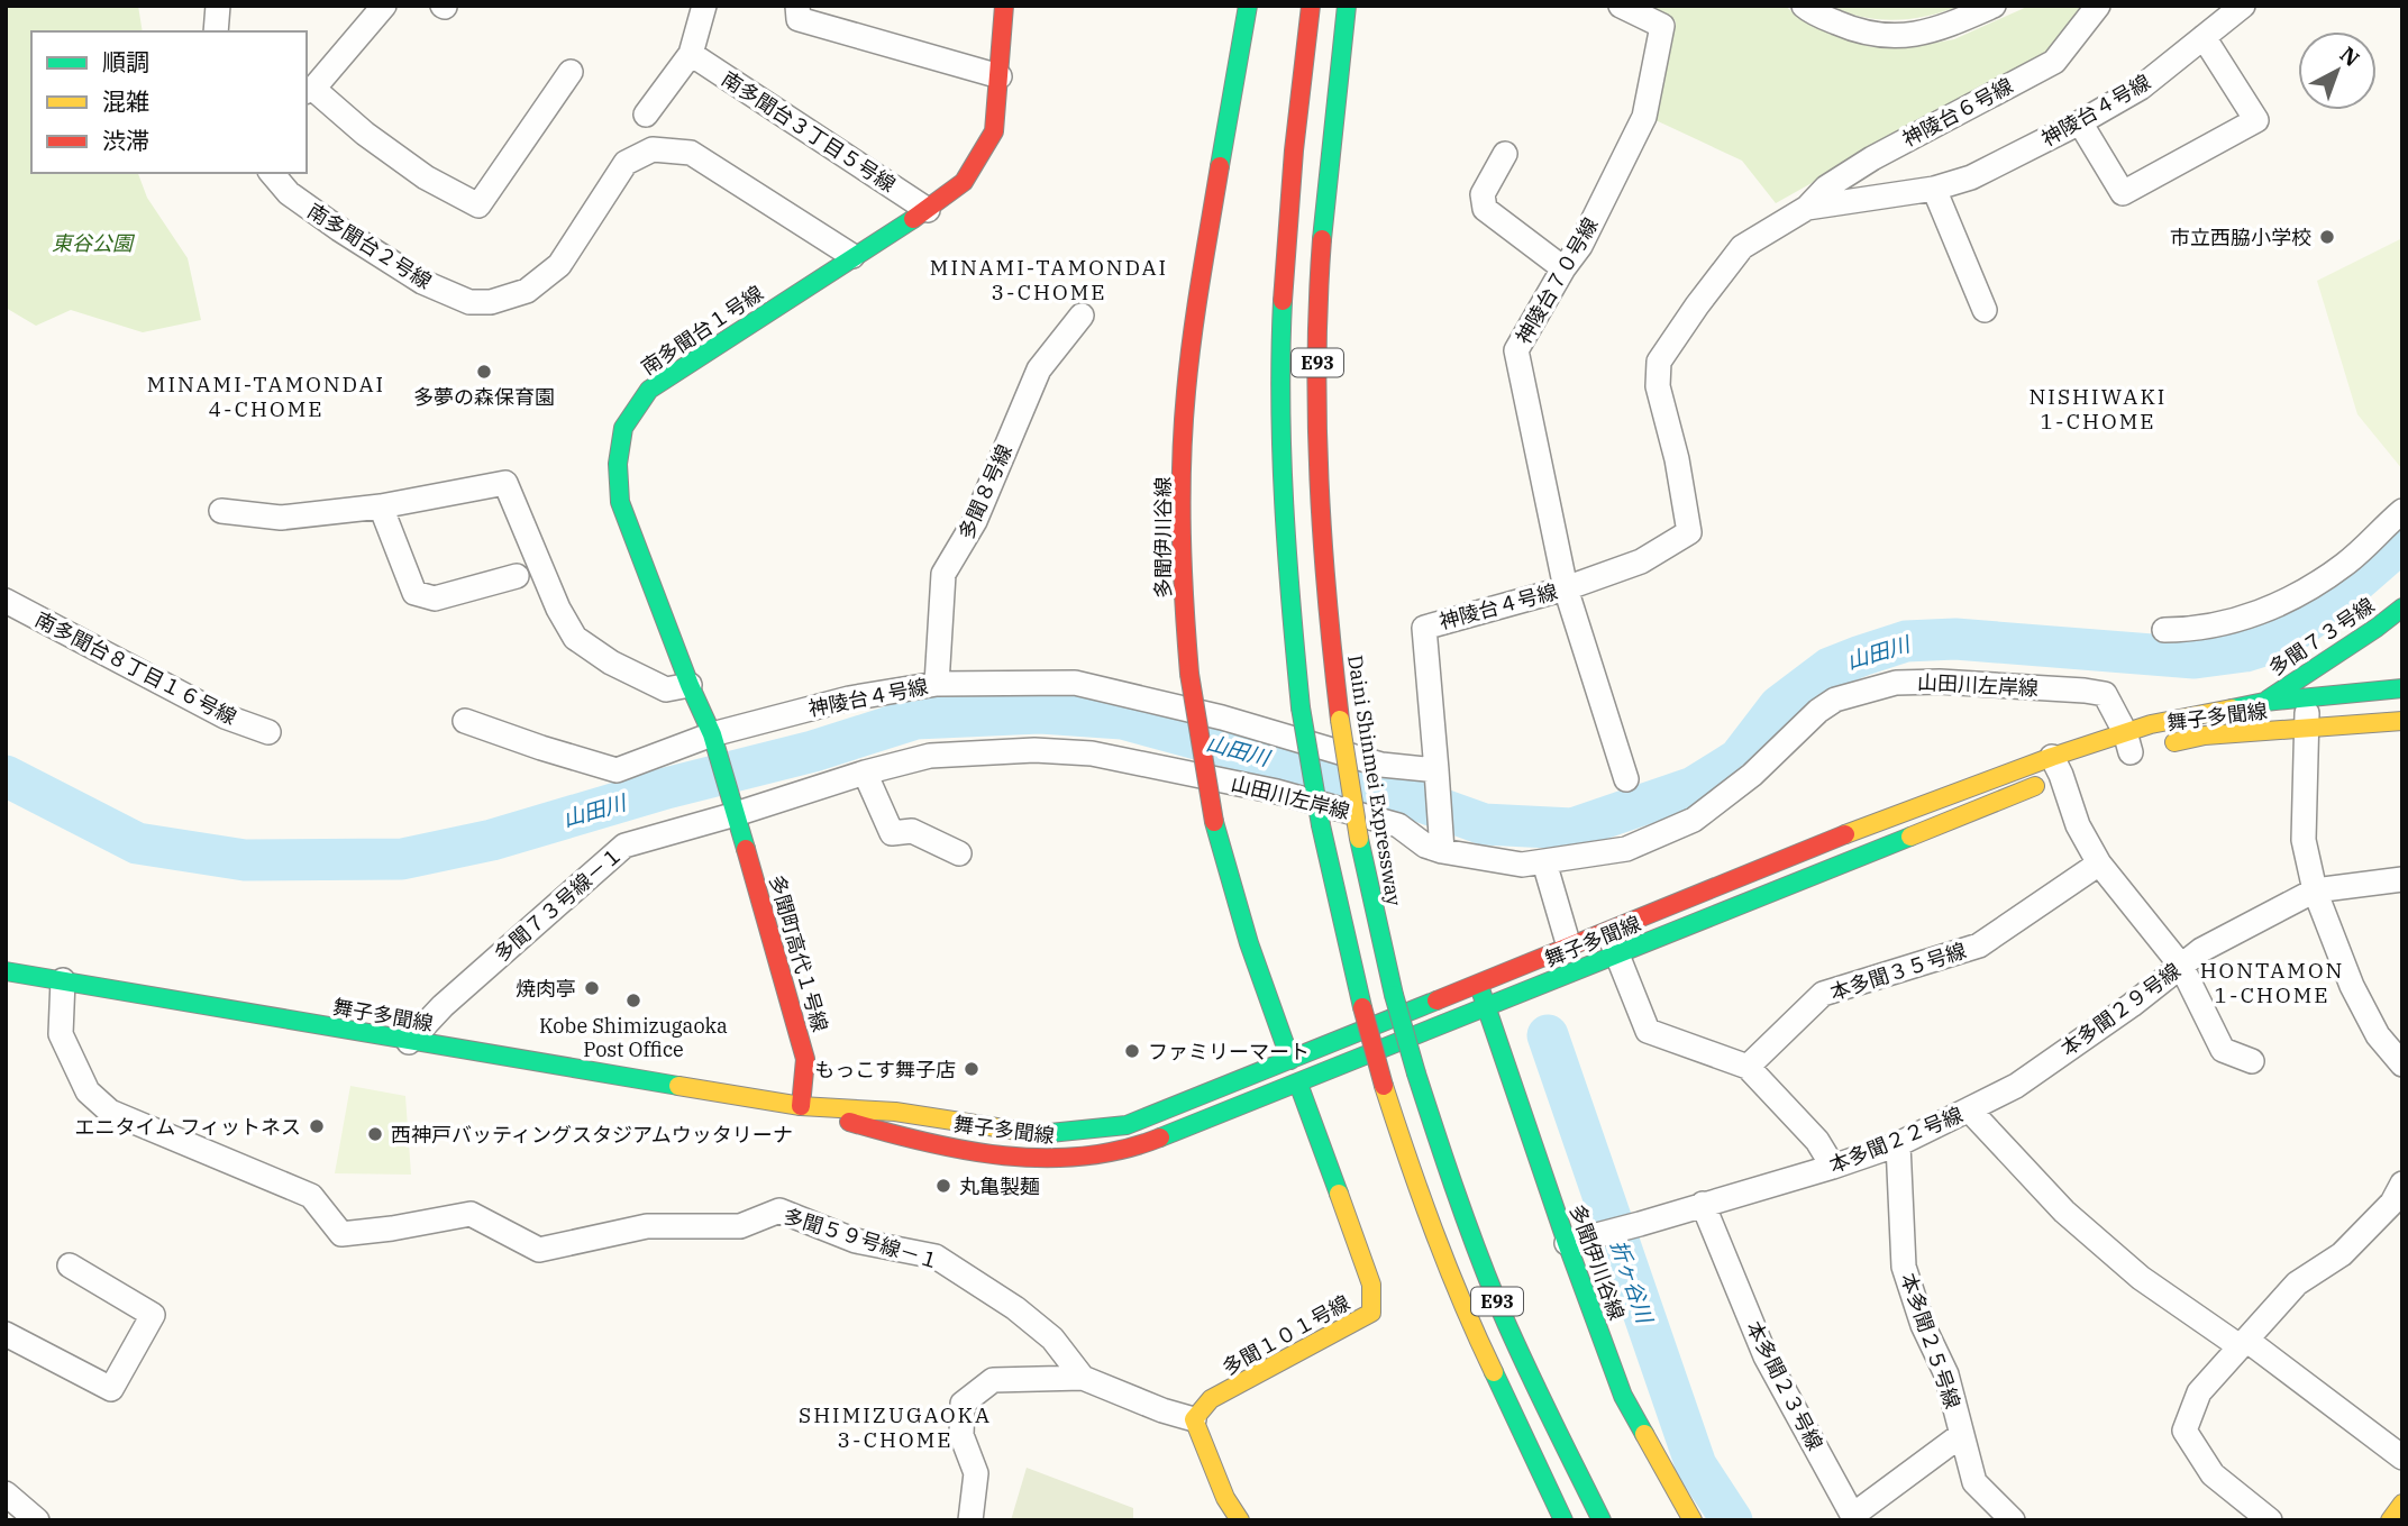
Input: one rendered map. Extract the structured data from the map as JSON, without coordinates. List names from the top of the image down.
{
  "streets": {
    "main road": [
      "南多聞台１号線",
      "E93",
      "多聞伊川谷線",
      "多聞７３号線",
      "舞子多聞線",
      "Daini Shinmei Expressway",
      "多聞町高代１号線",
      "多聞１０１号線"
    ],
    "street": [
      "神陵台４号線",
      "神陵台６号線",
      "南多聞台３丁目５号線",
      "南多聞台２号線",
      "神陵台７０号線",
      "多聞８号線",
      "南多聞台８丁目１６号線",
      "山田川左岸線",
      "多聞７３号線－１",
      "本多聞３５号線",
      "本多聞２９号線",
      "本多聞２２号線",
      "多聞５９号線－１",
      "本多聞２５号線",
      "本多聞２３号線"
    ]
  },
  "crossings": [
    ["神陵台４号線", "神陵台６号線"],
    ["神陵台４号線", "神陵台７０号線"],
    ["神陵台４号線", "南多聞台１号線"],
    ["神陵台４号線", "多聞８号線"],
    ["南多聞台３丁目５号線", "南多聞台１号線"],
    ["南多聞台２号線", "南多聞台１号線"],
    ["南多聞台１号線", "山田川左岸線"],
    ["南多聞台１号線", "多聞７３号線－１"],
    ["南多聞台１号線", "多聞町高代１号線"],
    ["多聞伊川谷線", "舞子多聞線"],
    ["多聞伊川谷線", "本多聞２２号線"],
    ["多聞７３号線", "舞子多聞線"],
    ["山田川左岸線", "舞子多聞線"],
    ["山田川左岸線", "多聞７３号線－１"],
    ["山田川左岸線", "多聞町高代１号線"],
    ["舞子多聞線", "多聞７３号線－１"],
    ["舞子多聞線", "多聞町高代１号線"],
    ["舞子多聞線", "多聞５９号線－１"],
    ["舞子多聞線", "多聞１０１号線"],
    ["多聞７３号線－１", "多聞町高代１号線"],
    ["本多聞２９号線", "本多聞２２号線"],
    ["本多聞２２号線", "本多聞２５号線"],
    ["本多聞２２号線", "本多聞２３号線"]
  ],
  "districts": [
    "MINAMI-TAMONDAI 3-CHOME",
    "MINAMI-TAMONDAI 4-CHOME",
    "NISHIWAKI 1-CHOME",
    "HONTAMON 1-CHOME",
    "SHIMIZUGAOKA 3-CHOME"
  ],
  "water": ["山田川", "折ヶ谷川"],
  "parks": ["東谷公園"],
  "places": [
    "市立西脇小学校",
    "多夢の森保育園",
    "焼肉亭",
    "Kobe Shimizugaoka Post Office",
    "ファミリーマート",
    "もっこす舞子店",
    "エニタイム フィットネス",
    "西神戸バッティングスタジアムウッタリーナ",
    "丸亀製麺"
  ],
  "legend": ["順調", "混雑", "渋滞"],
  "north": "top right"
}
